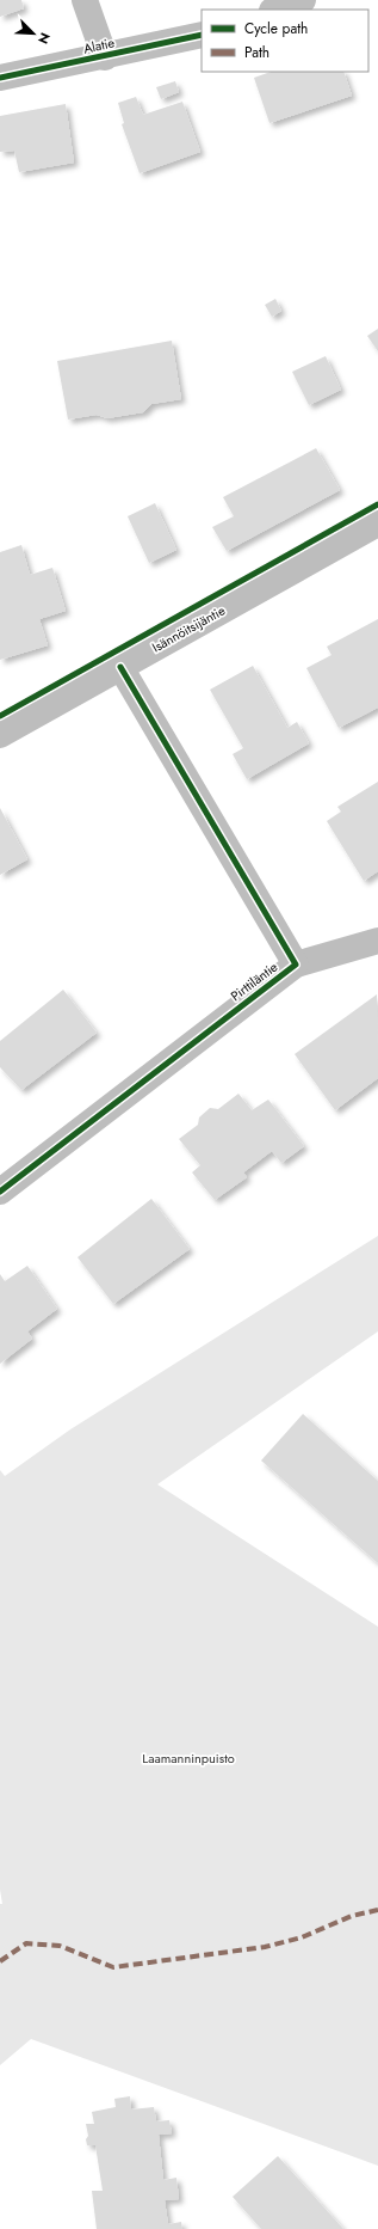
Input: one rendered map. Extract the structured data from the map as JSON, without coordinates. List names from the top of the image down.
{
  "streets": {
    "street": ["Alatie", "Isännöitsijäntie", "Pirttiläntie"]
  },
  "crossings": [
    ["Isännöitsijäntie", "Pirttiläntie"]
  ],
  "parks": ["Laamanninpuisto"],
  "legend": ["Cycle path", "Path"],
  "north": "bottom right"
}
